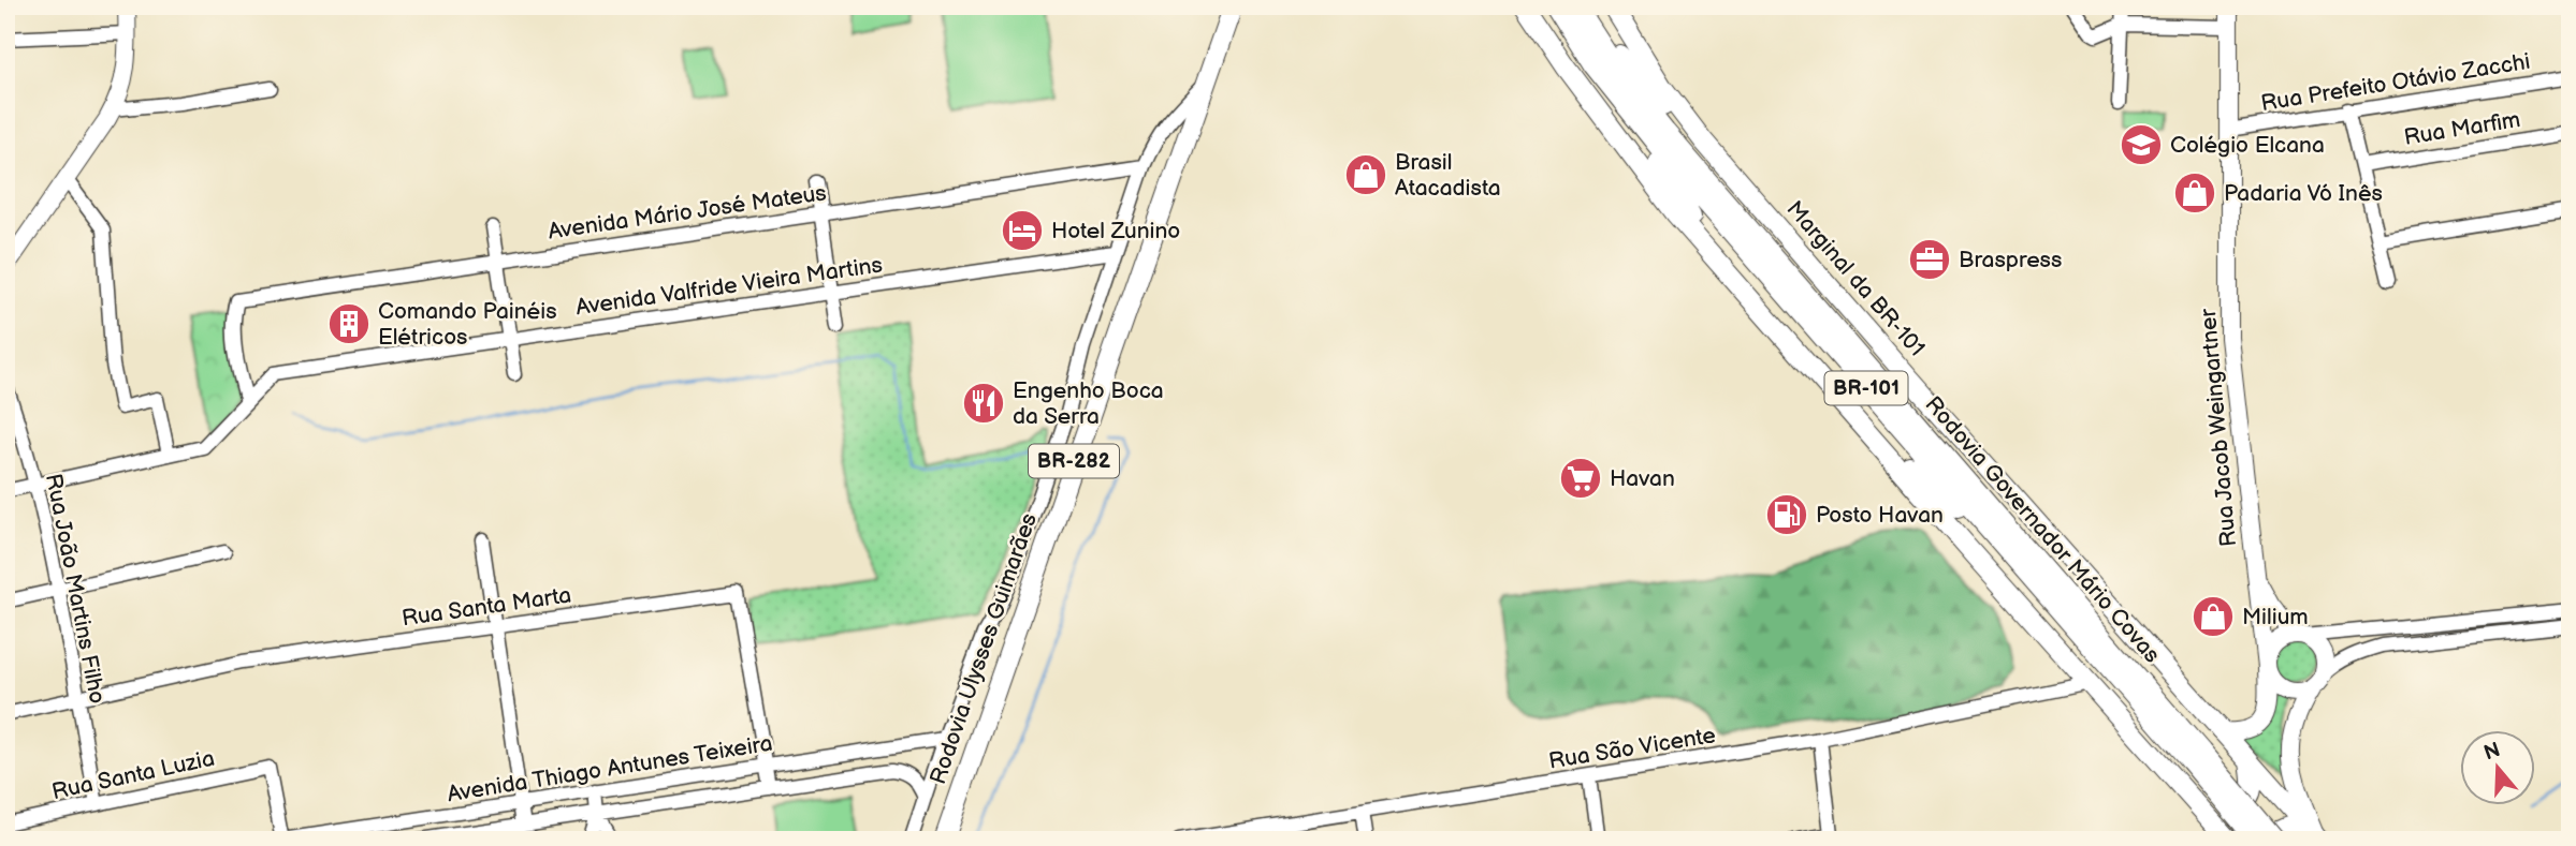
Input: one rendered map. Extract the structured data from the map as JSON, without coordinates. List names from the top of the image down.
{
  "streets": {
    "highway": [
      "Marginal da BR-101",
      "BR-101",
      "BR-282",
      "Rodovia Governador Mário Covas",
      "Rodovia Ulysses Guimarães"
    ],
    "main road": ["Rua Jacob Weingartner"],
    "street": [
      "Rua Prefeito Otávio Zacchi",
      "Rua Marfim",
      "Avenida Mário José Mateus",
      "Avenida Valfride Vieira Martins",
      "Rua João Martins Filho",
      "Rua Santa Marta",
      "Rua São Vicente",
      "Avenida Thiago Antunes Teixeira",
      "Rua Santa Luzia"
    ]
  },
  "crossings": [
    ["Rua Prefeito Otávio Zacchi", "Rua Jacob Weingartner"],
    ["Avenida Mário José Mateus", "Avenida Valfride Vieira Martins"],
    ["Marginal da BR-101", "Rua Jacob Weingartner"],
    ["Rua João Martins Filho", "Rua Santa Marta"],
    ["Rua João Martins Filho", "Rua Santa Luzia"],
    ["Rua Santa Marta", "Avenida Thiago Antunes Teixeira"],
    ["Avenida Thiago Antunes Teixeira", "Rua Santa Luzia"]
  ],
  "places": {
    "school or university": ["Colégio Elcana"],
    "shop": ["Brasil Atacadista", "Padaria Vó Inês", "Milium"],
    "hotel": ["Hotel Zunino"],
    "office": ["Braspress"],
    "building": ["Comando Painéis Elétricos"],
    "restaurant": ["Engenho Boca da Serra"],
    "supermarket": ["Havan"],
    "fuel station": ["Posto Havan"]
  },
  "north": "top"
}
